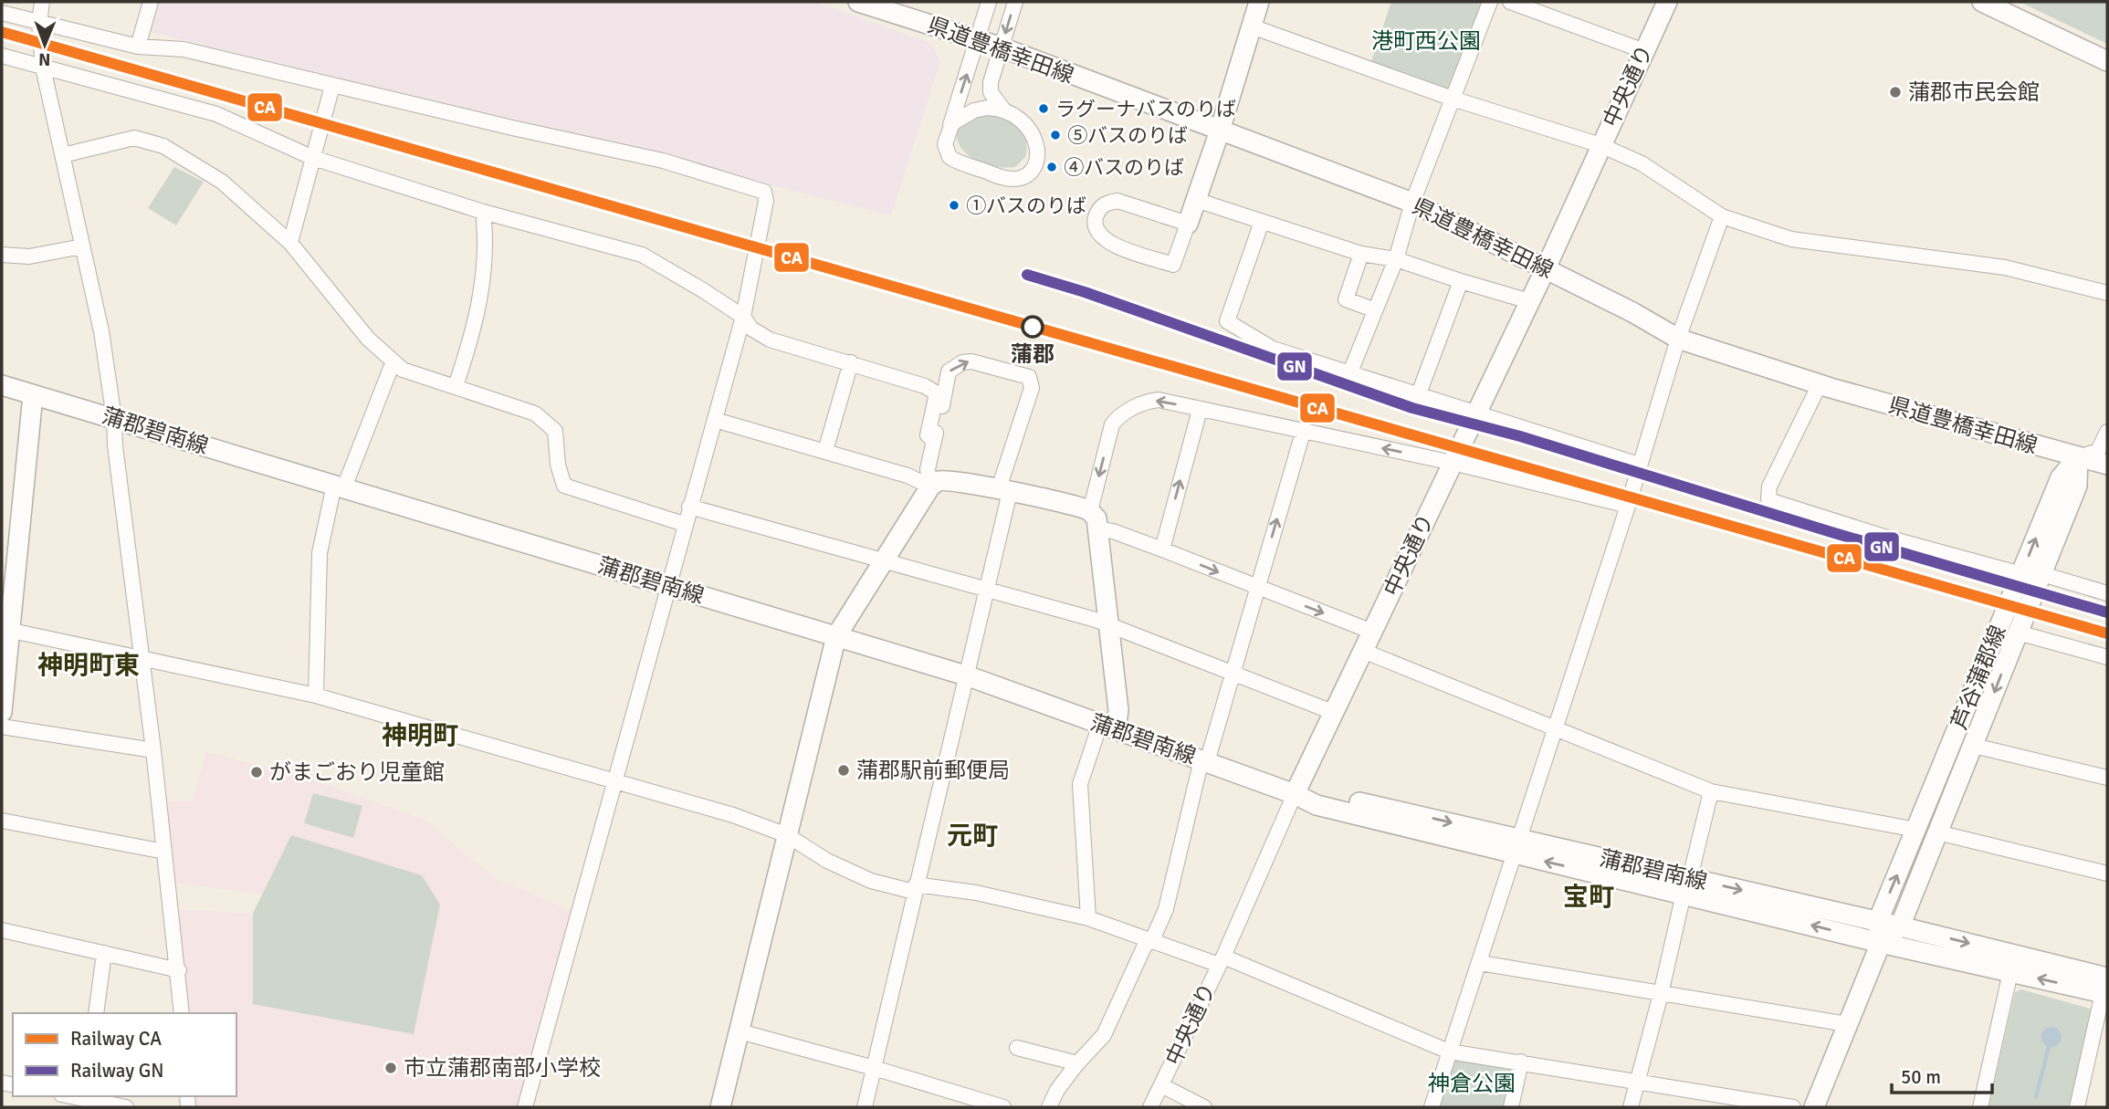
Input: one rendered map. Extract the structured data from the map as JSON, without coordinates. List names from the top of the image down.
{
  "streets": {
    "main road": [
      "県道豊橋幸田線",
      "中央通り",
      "蒲郡碧南線",
      "芦谷蒲郡線"
    ]
  },
  "crossings": [
    ["県道豊橋幸田線", "中央通り"],
    ["県道豊橋幸田線", "芦谷蒲郡線"],
    ["中央通り", "蒲郡碧南線"],
    ["蒲郡碧南線", "芦谷蒲郡線"]
  ],
  "districts": [
    "神明町東",
    "神明町",
    "元町",
    "宝町"
  ],
  "parks": ["港町西公園", "神倉公園"],
  "places": [
    "蒲郡市民会館",
    "ラグーナバスのりば",
    "⑤バスのりば",
    "④バスのりば",
    "①バスのりば",
    "蒲郡",
    "蒲郡駅前郵便局",
    "がまごおり児童館",
    "市立蒲郡南部小学校"
  ],
  "lines": ["rail line CA", "rail line GN"],
  "legend": ["Railway CA", "Railway GN"],
  "scale_bar": "50 m",
  "north": "bottom"
}
